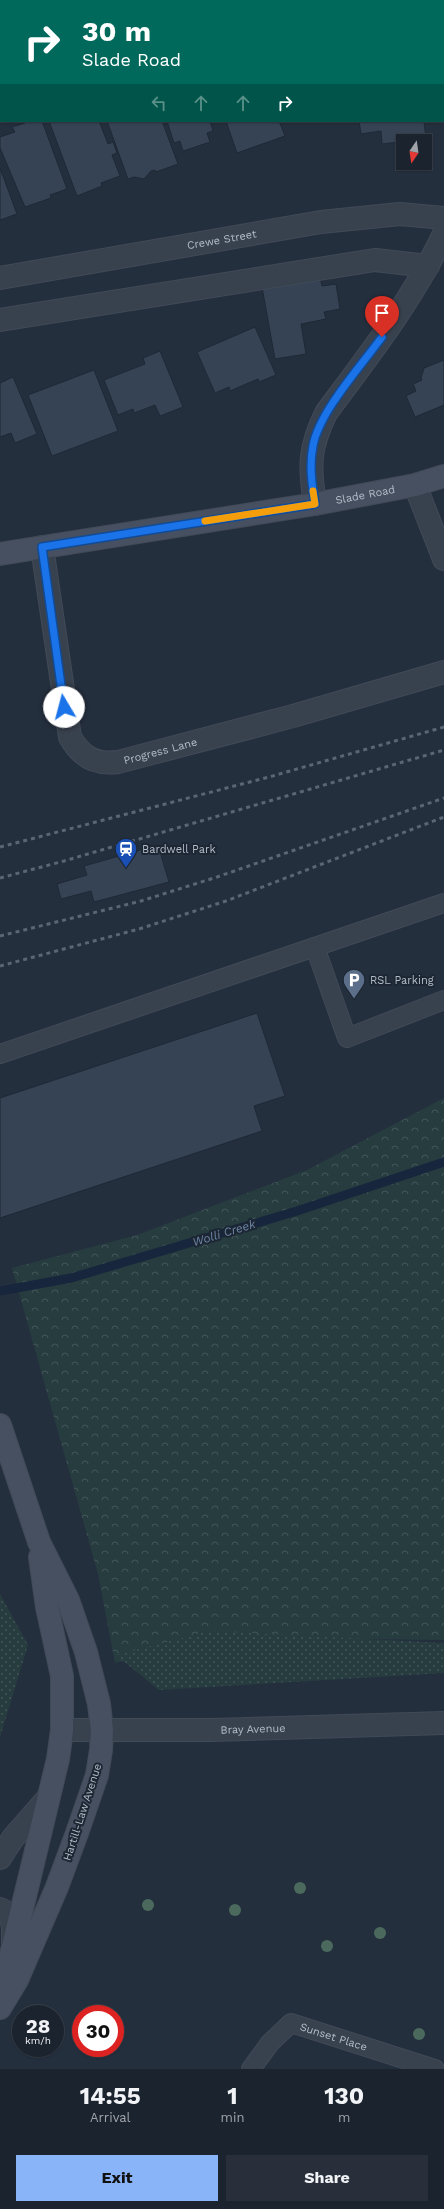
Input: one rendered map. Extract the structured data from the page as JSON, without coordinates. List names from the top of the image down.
{
  "streets": {
    "main road": ["Slade Road", "Hartill-Law Avenue"],
    "street": ["Crewe Street", "Progress Lane", "Bray Avenue"],
    "lane": ["Sunset Place"]
  },
  "crossings": [
    ["Slade Road", "Progress Lane"],
    ["Bray Avenue", "Hartill-Law Avenue"]
  ],
  "water": ["Wolli Creek"],
  "places": {
    "station": ["Bardwell Park"],
    "parking": ["RSL Parking"]
  },
  "north": "bottom",
  "page": {
    "turn": ["30 m", "Slade Road"],
    "speed": "28 km/h",
    "limit": "30",
    "eta": [
      "14:55",
      "Arrival",
      "1",
      "min",
      "130",
      "m"
    ],
    "buttons": ["Exit", "Share"]
  }
}
